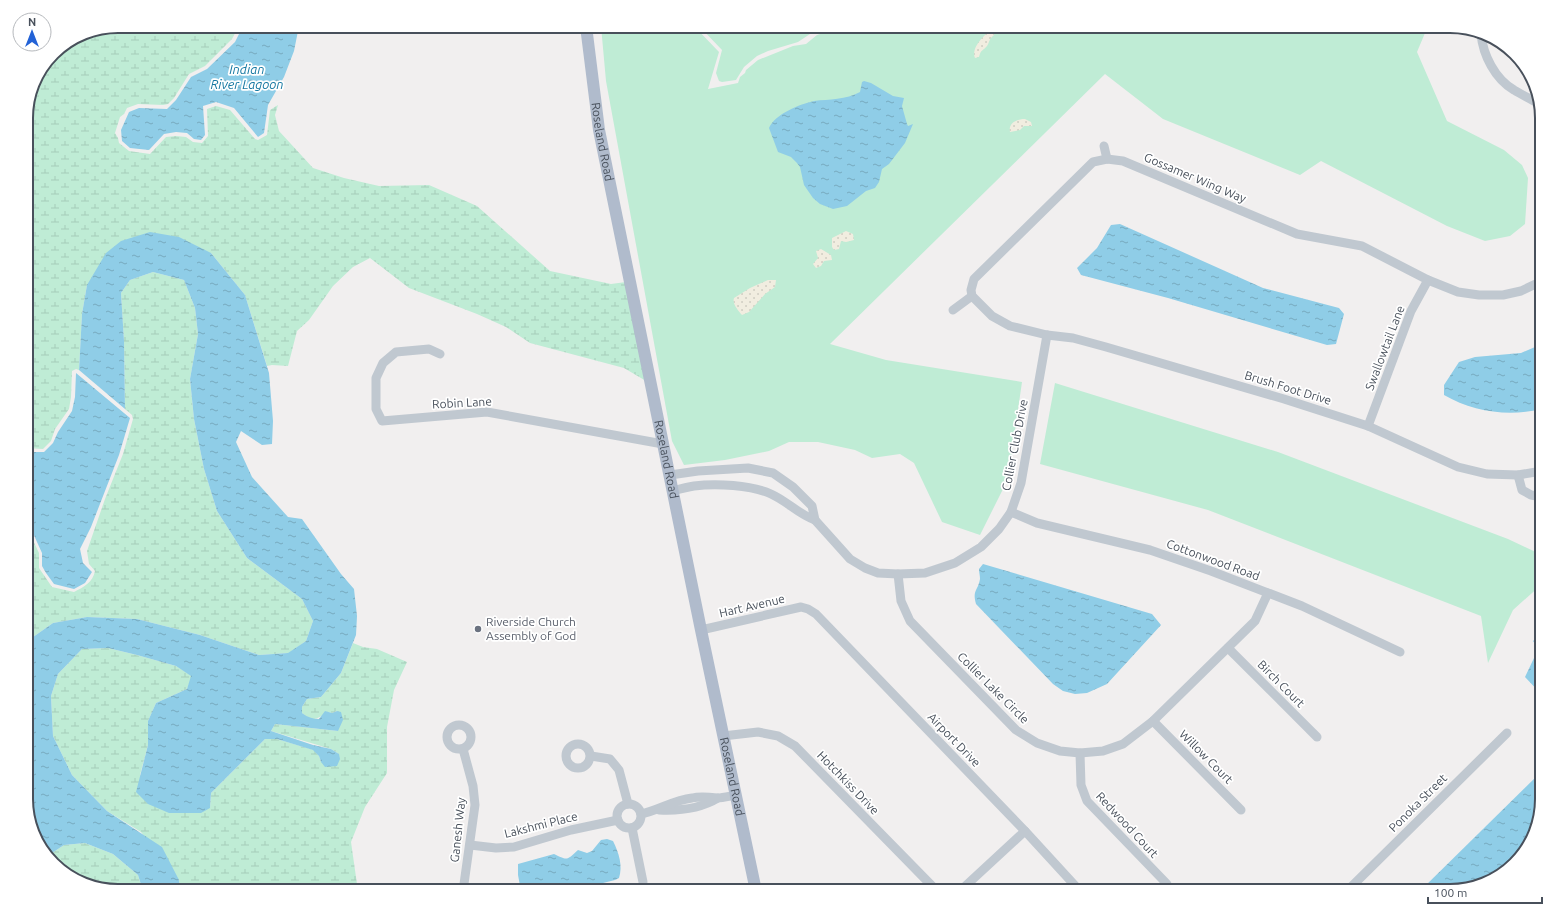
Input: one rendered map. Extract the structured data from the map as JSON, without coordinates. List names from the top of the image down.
{
  "streets": {
    "main road": ["Roseland Road"],
    "street": [
      "Gossamer Wing Way",
      "Swallowtail Lane",
      "Brush Foot Drive",
      "Robin Lane",
      "Collier Club Drive",
      "Cottonwood Road",
      "Hart Avenue",
      "Birch Court",
      "Collier Lake Circle",
      "Airport Drive",
      "Willow Court",
      "Hotchkiss Drive",
      "Ponoka Street",
      "Lakshmi Place",
      "Redwood Court",
      "Ganesh Way"
    ]
  },
  "crossings": [
    ["Roseland Road", "Robin Lane"],
    ["Roseland Road", "Collier Club Drive"],
    ["Roseland Road", "Hart Avenue"],
    ["Roseland Road", "Hotchkiss Drive"],
    ["Gossamer Wing Way", "Swallowtail Lane"],
    ["Swallowtail Lane", "Brush Foot Drive"],
    ["Brush Foot Drive", "Collier Club Drive"],
    ["Collier Club Drive", "Cottonwood Road"],
    ["Collier Club Drive", "Collier Lake Circle"],
    ["Cottonwood Road", "Collier Lake Circle"],
    ["Hart Avenue", "Airport Drive"],
    ["Birch Court", "Collier Lake Circle"],
    ["Collier Lake Circle", "Willow Court"],
    ["Collier Lake Circle", "Redwood Court"],
    ["Lakshmi Place", "Ganesh Way"]
  ],
  "water": ["Indian River Lagoon"],
  "places": ["Riverside Church Assembly of God"],
  "scale_bar": "100 m",
  "north": "top"
}
